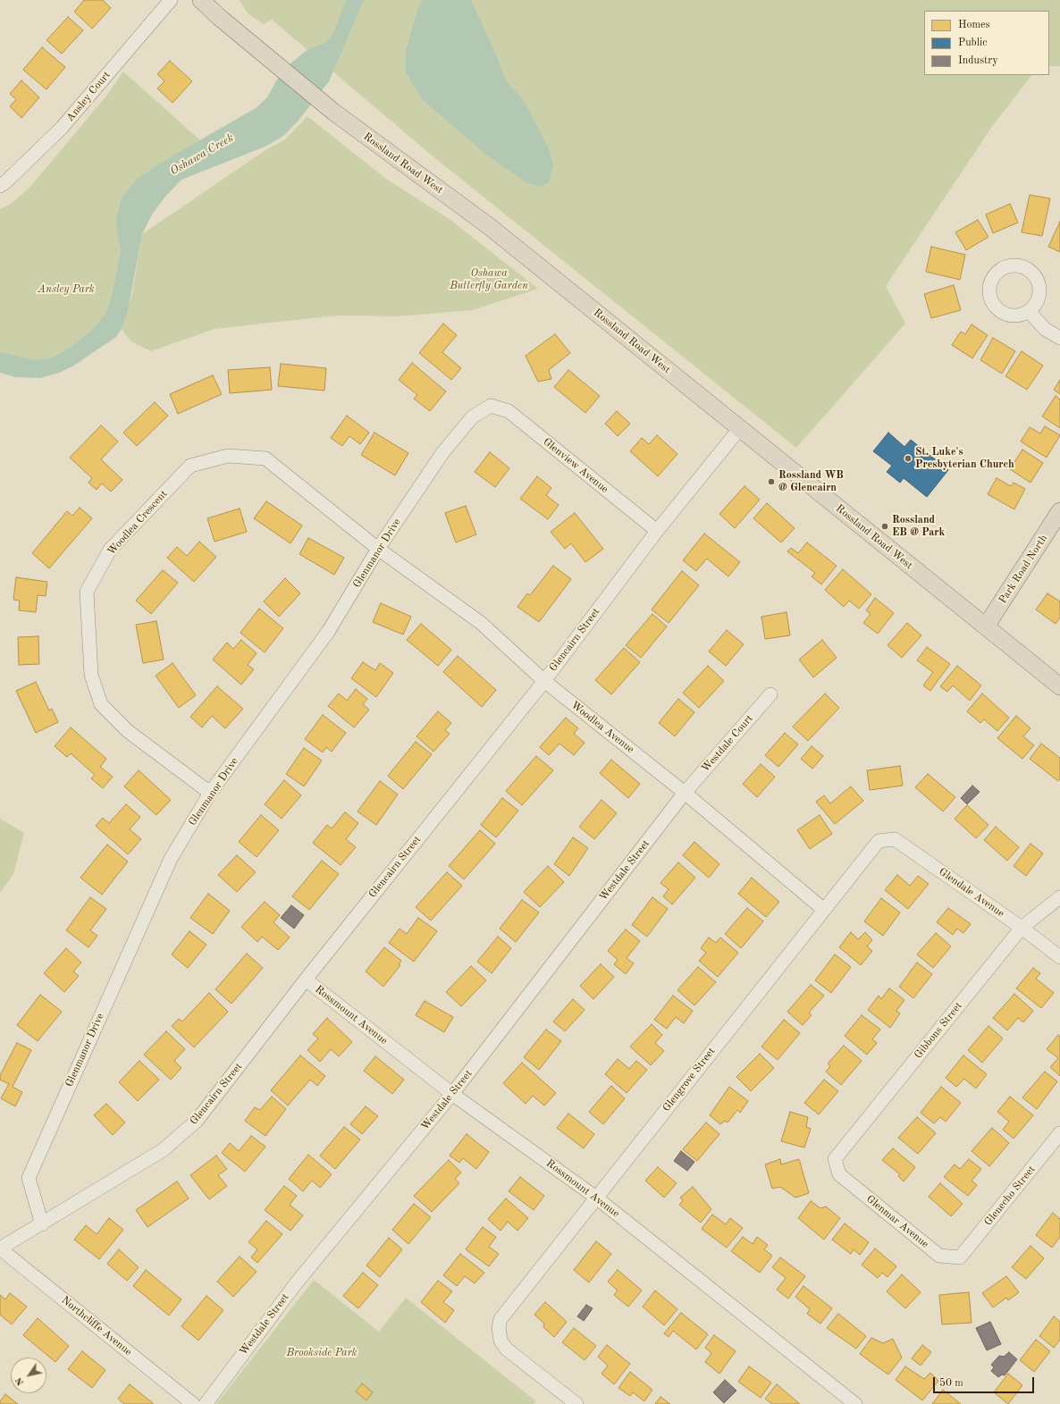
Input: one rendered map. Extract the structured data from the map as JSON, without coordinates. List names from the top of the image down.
{
  "streets": {
    "main road": ["Rossland Road West", "Park Road North"],
    "street": [
      "Ansley Court",
      "Glenview Avenue",
      "Woodlea Crescent",
      "Glenmanor Drive",
      "Glencairn Street",
      "Woodlea Avenue",
      "Westdale Court",
      "Westdale Street",
      "Glendale Avenue",
      "Rossmount Avenue",
      "Gibbons Street",
      "Glengrove Street",
      "Glenecho Street",
      "Glenmar Avenue",
      "Northcliffe Avenue"
    ]
  },
  "crossings": [
    ["Rossland Road West", "Park Road North"],
    ["Rossland Road West", "Glencairn Street"],
    ["Glenview Avenue", "Glenmanor Drive"],
    ["Glenview Avenue", "Glencairn Street"],
    ["Woodlea Crescent", "Glenmanor Drive"],
    ["Woodlea Crescent", "Woodlea Avenue"],
    ["Glenmanor Drive", "Glencairn Street"],
    ["Glenmanor Drive", "Woodlea Avenue"],
    ["Glencairn Street", "Woodlea Avenue"],
    ["Glencairn Street", "Rossmount Avenue"],
    ["Glencairn Street", "Northcliffe Avenue"],
    ["Woodlea Avenue", "Westdale Court"],
    ["Woodlea Avenue", "Westdale Street"],
    ["Woodlea Avenue", "Glengrove Street"],
    ["Westdale Court", "Westdale Street"],
    ["Westdale Street", "Rossmount Avenue"],
    ["Glendale Avenue", "Gibbons Street"],
    ["Glendale Avenue", "Glengrove Street"],
    ["Rossmount Avenue", "Glengrove Street"],
    ["Gibbons Street", "Glenmar Avenue"],
    ["Glenecho Street", "Glenmar Avenue"]
  ],
  "water": ["Oshawa Creek"],
  "parks": ["Oshawa Butterfly Garden", "Ansley Park", "Brookside Park"],
  "places": ["St. Luke's Presbyterian Church", "Rossland WB @ Glencairn", "Rossland EB @ Park"],
  "legend": ["Homes", "Public", "Industry"],
  "scale_bar": "50 m",
  "north": "bottom left"
}
